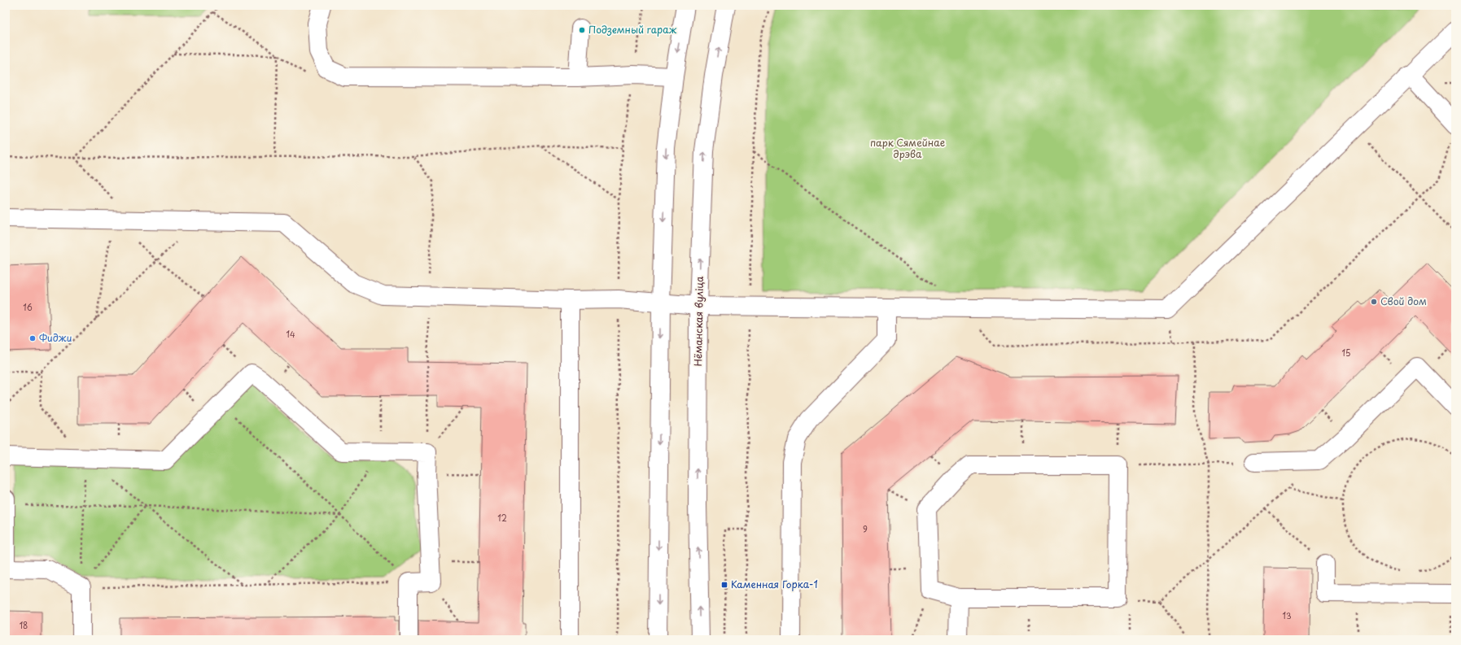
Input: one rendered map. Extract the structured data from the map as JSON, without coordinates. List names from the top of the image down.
{
  "streets": {
    "main road": ["Нёманская вуліца"]
  },
  "parks": ["парк Сямейнае дрэва"],
  "places": {
    "other": ["Подземный гараж", "Свой дом", "Фиджи"],
    "transit": ["Каменная Горка-1"]
  },
  "house_numbers": [
    "16",
    "14",
    "15",
    "12",
    "9",
    "13",
    "18"
  ]
}
